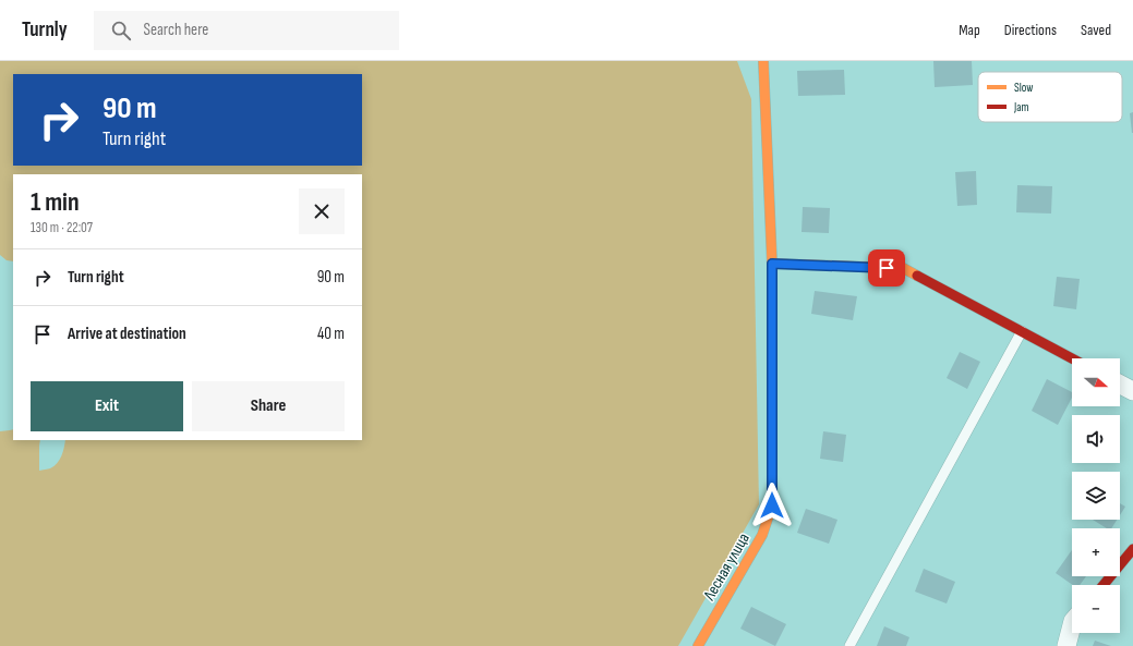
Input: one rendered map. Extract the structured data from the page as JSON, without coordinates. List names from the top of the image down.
{
  "streets": {
    "street": ["Лесная улица"]
  },
  "legend": ["Slow", "Jam"],
  "north": "right",
  "page": {
    "header": "Turnly",
    "search": "Search here",
    "nav": ["Map", "Directions", "Saved"],
    "turn": ["90 m", "Turn right"],
    "heading": ["1 min", "130 m · 22:07"],
    "list": [
      {
        "name": "Turn right",
        "value": "90 m"
      },
      {
        "name": "Arrive at destination",
        "value": "40 m"
      }
    ],
    "map_buttons": ["+", "−"],
    "buttons": ["Exit", "Share"]
  }
}
